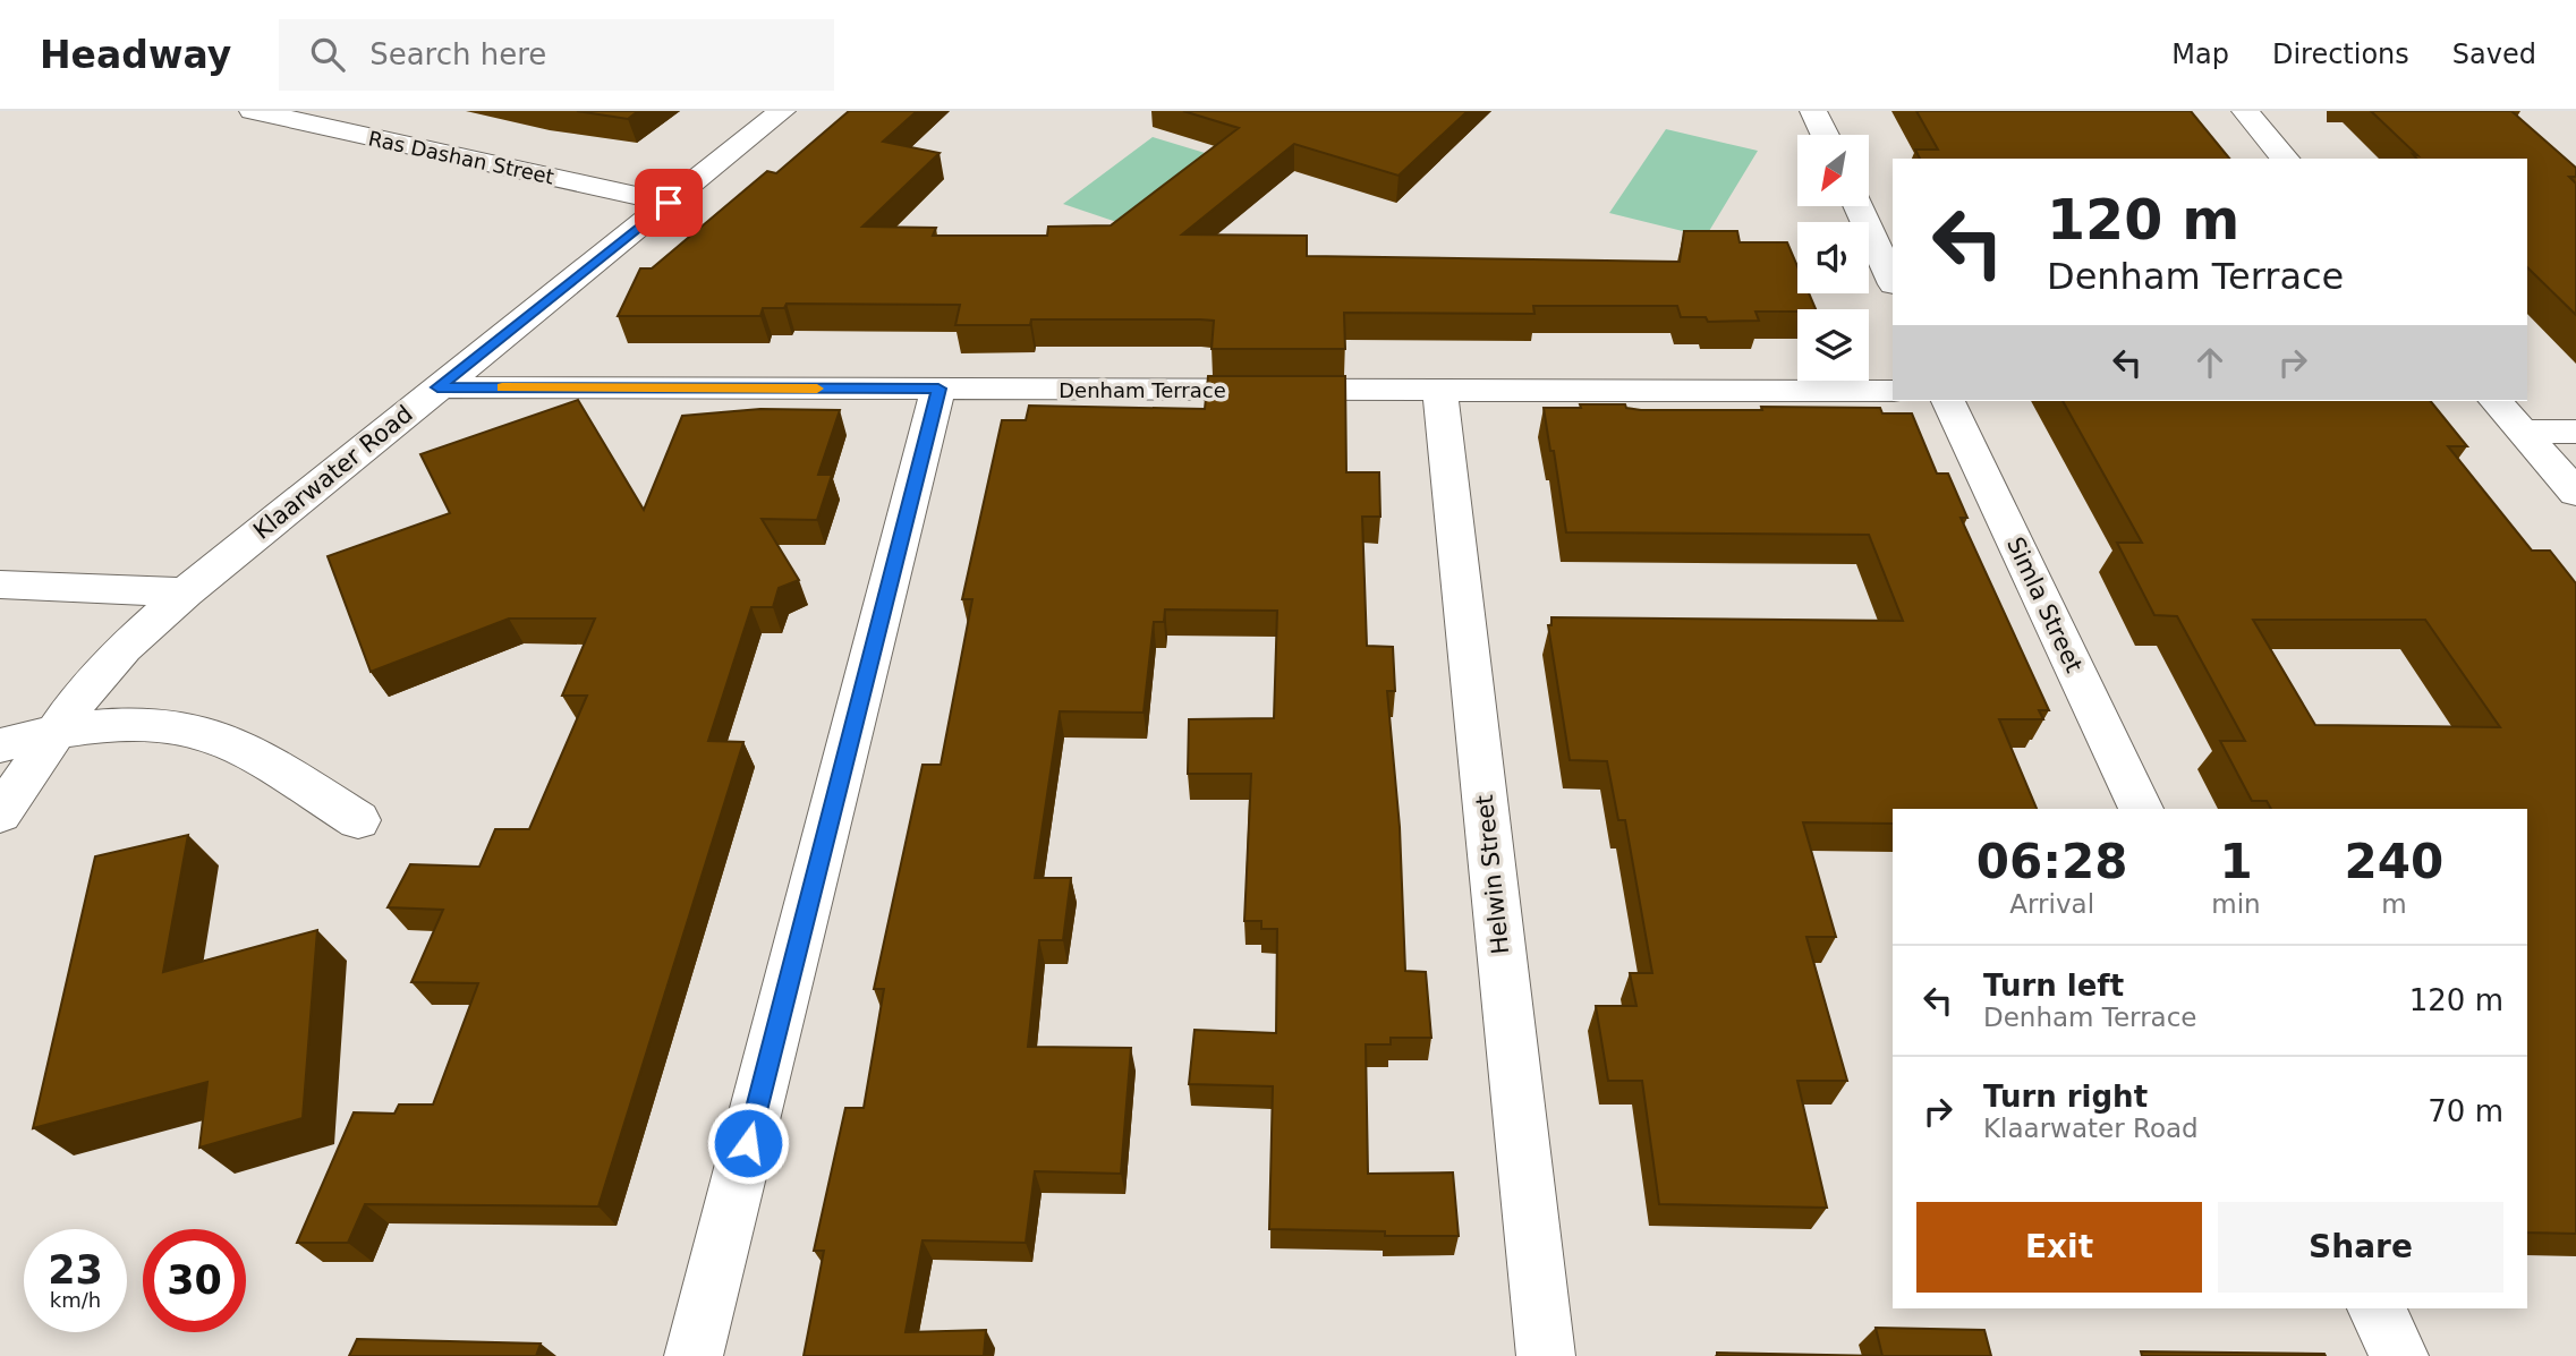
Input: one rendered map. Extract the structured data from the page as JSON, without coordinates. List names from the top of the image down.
{
  "streets": {
    "street": [
      "Ras Dashan Street",
      "Denham Terrace",
      "Klaarwater Road",
      "Simla Street",
      "Helwin Street"
    ]
  },
  "crossings": [
    ["Ras Dashan Street", "Klaarwater Road"],
    ["Denham Terrace", "Klaarwater Road"],
    ["Denham Terrace", "Helwin Street"]
  ],
  "north": "bottom left",
  "page": {
    "header": "Headway",
    "search": "Search here",
    "nav": ["Map", "Directions", "Saved"],
    "turn": ["120 m", "Denham Terrace"],
    "eta": [
      "06:28",
      "Arrival",
      "1",
      "min",
      "240",
      "m"
    ],
    "list": [
      {
        "name": "Turn left",
        "note": "Denham Terrace",
        "value": "120 m"
      },
      {
        "name": "Turn right",
        "note": "Klaarwater Road",
        "value": "70 m"
      }
    ],
    "buttons": ["Exit", "Share"],
    "speed": "23 km/h",
    "limit": "30"
  }
}
